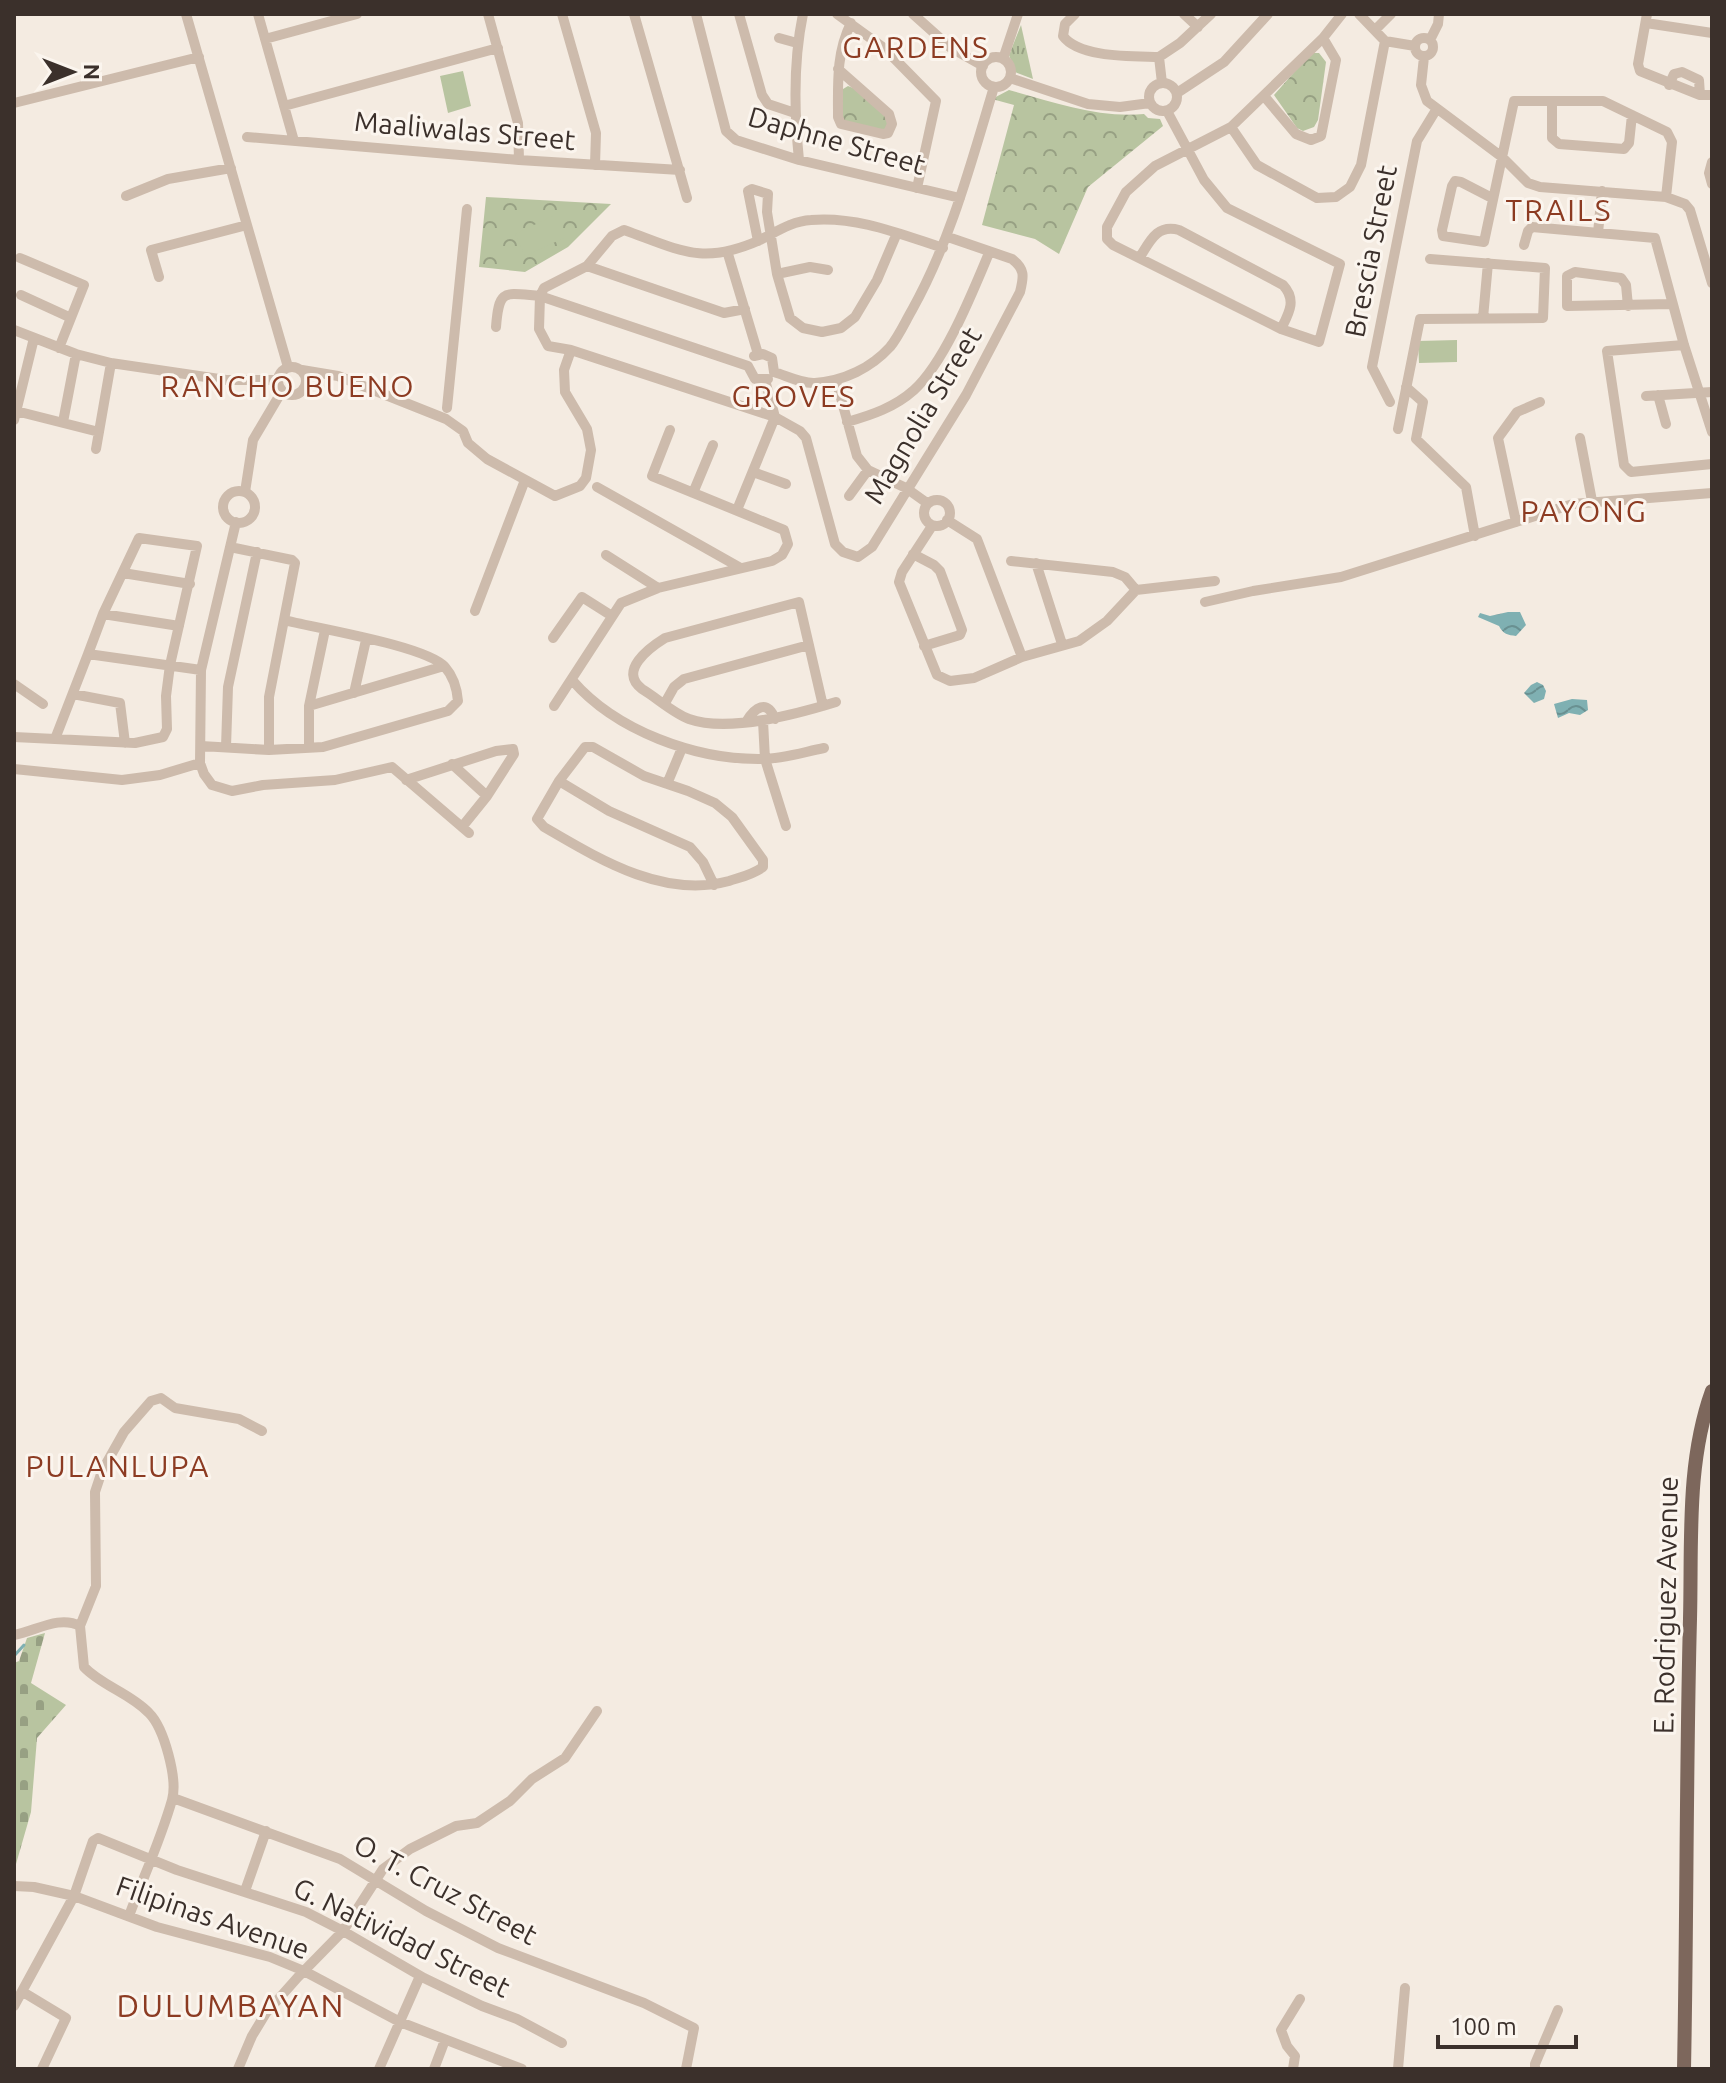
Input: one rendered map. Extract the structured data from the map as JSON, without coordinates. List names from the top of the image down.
{
  "streets": {
    "main road": ["E. Rodriguez Avenue"],
    "street": [
      "Maaliwalas Street",
      "Daphne Street",
      "Brescia Street",
      "Magnolia Street",
      "O. T. Cruz Street",
      "Filipinas Avenue",
      "G. Natividad Street"
    ]
  },
  "crossings": [
    ["Filipinas Avenue", "G. Natividad Street"]
  ],
  "districts": [
    "GARDENS",
    "TRAILS",
    "RANCHO BUENO",
    "GROVES",
    "PAYONG",
    "PULANLUPA",
    "DULUMBAYAN"
  ],
  "scale_bar": "100 m",
  "north": "right"
}
